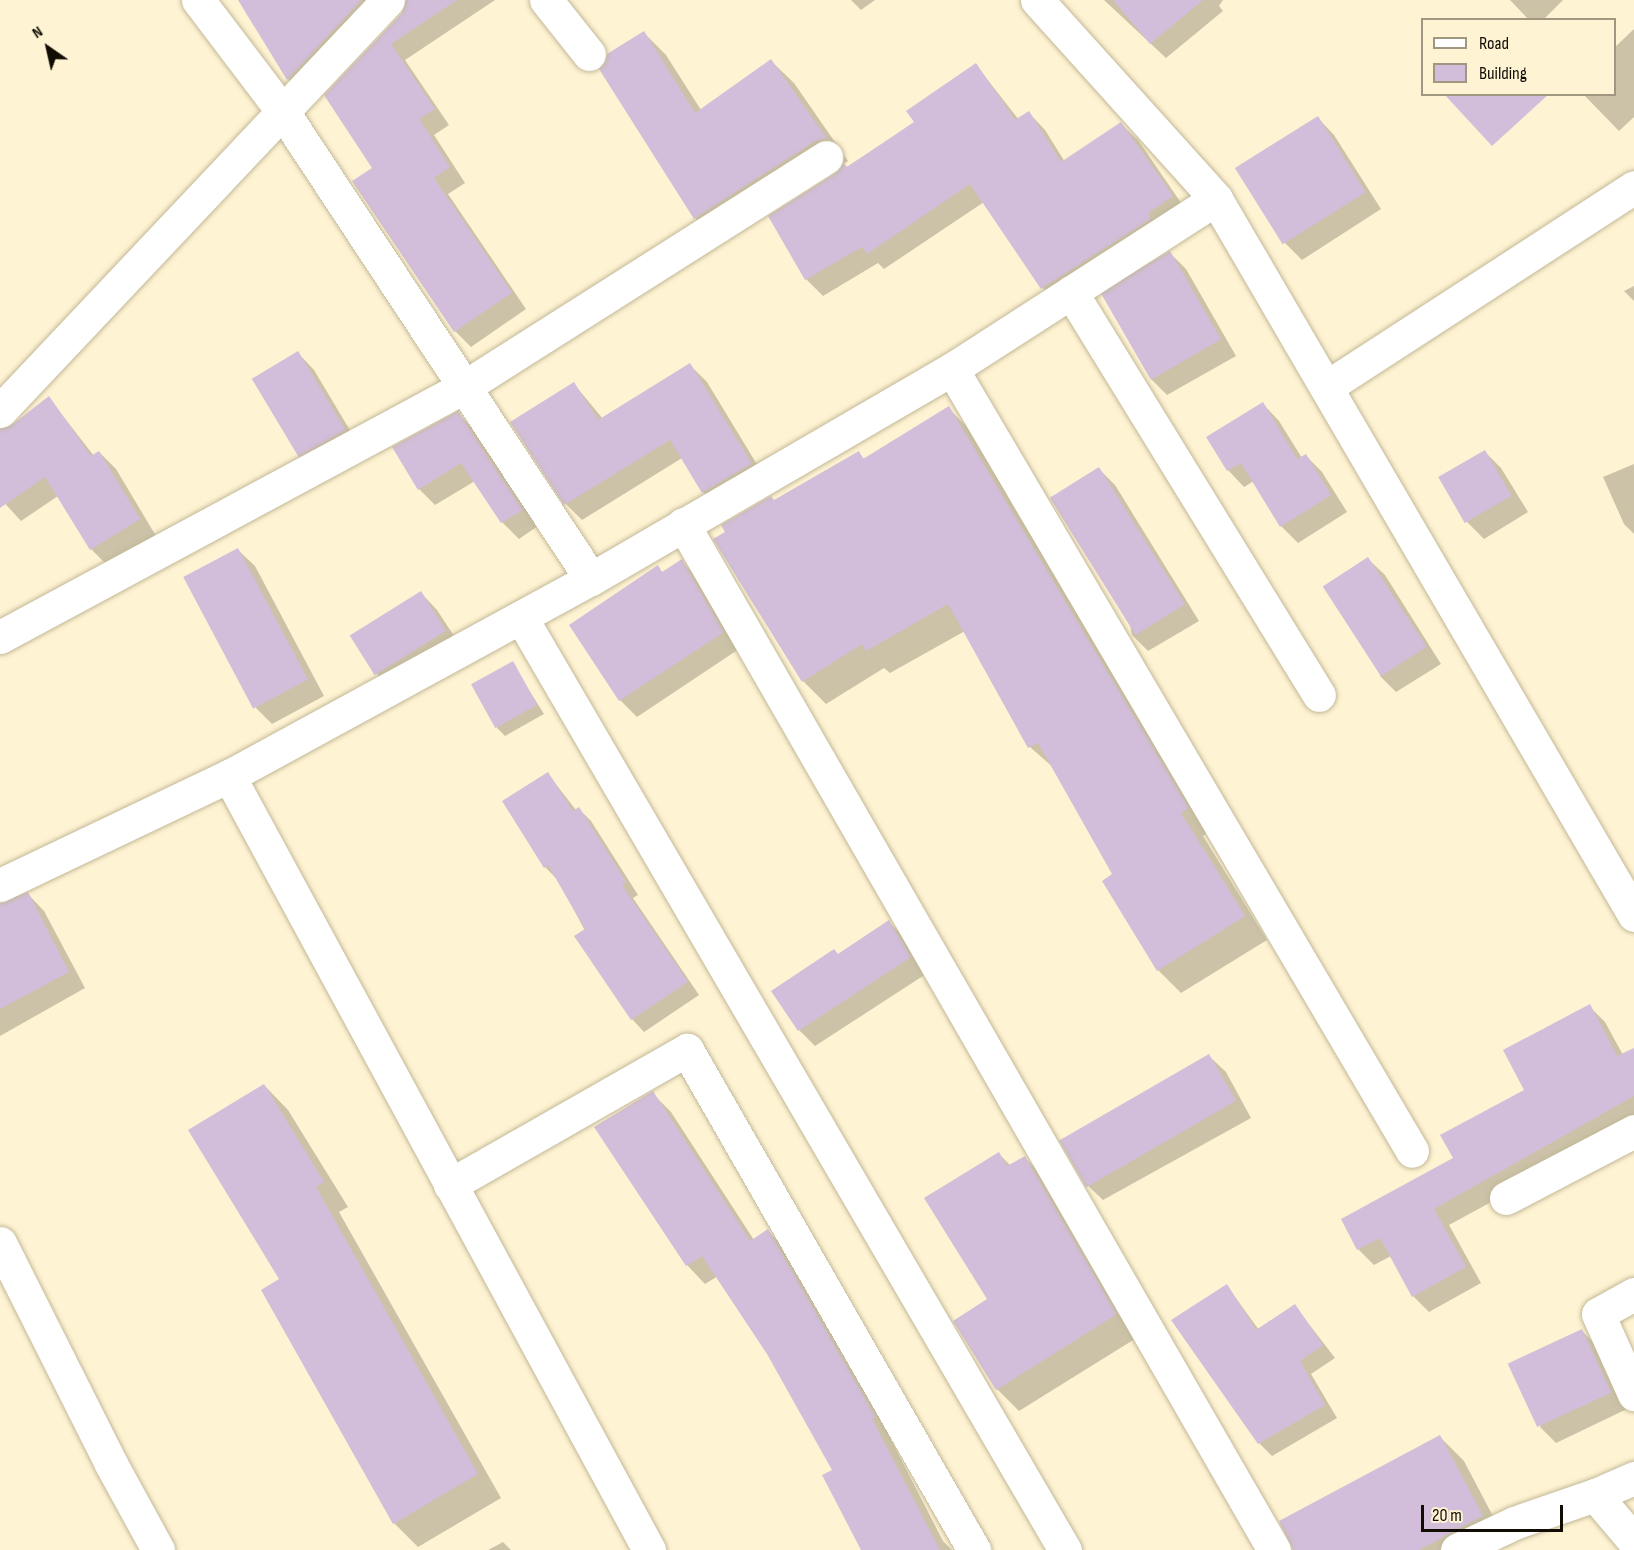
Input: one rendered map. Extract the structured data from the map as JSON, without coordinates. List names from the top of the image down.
{
  "legend": ["Road", "Building"],
  "scale_bar": "20 m",
  "north": "top left"
}
